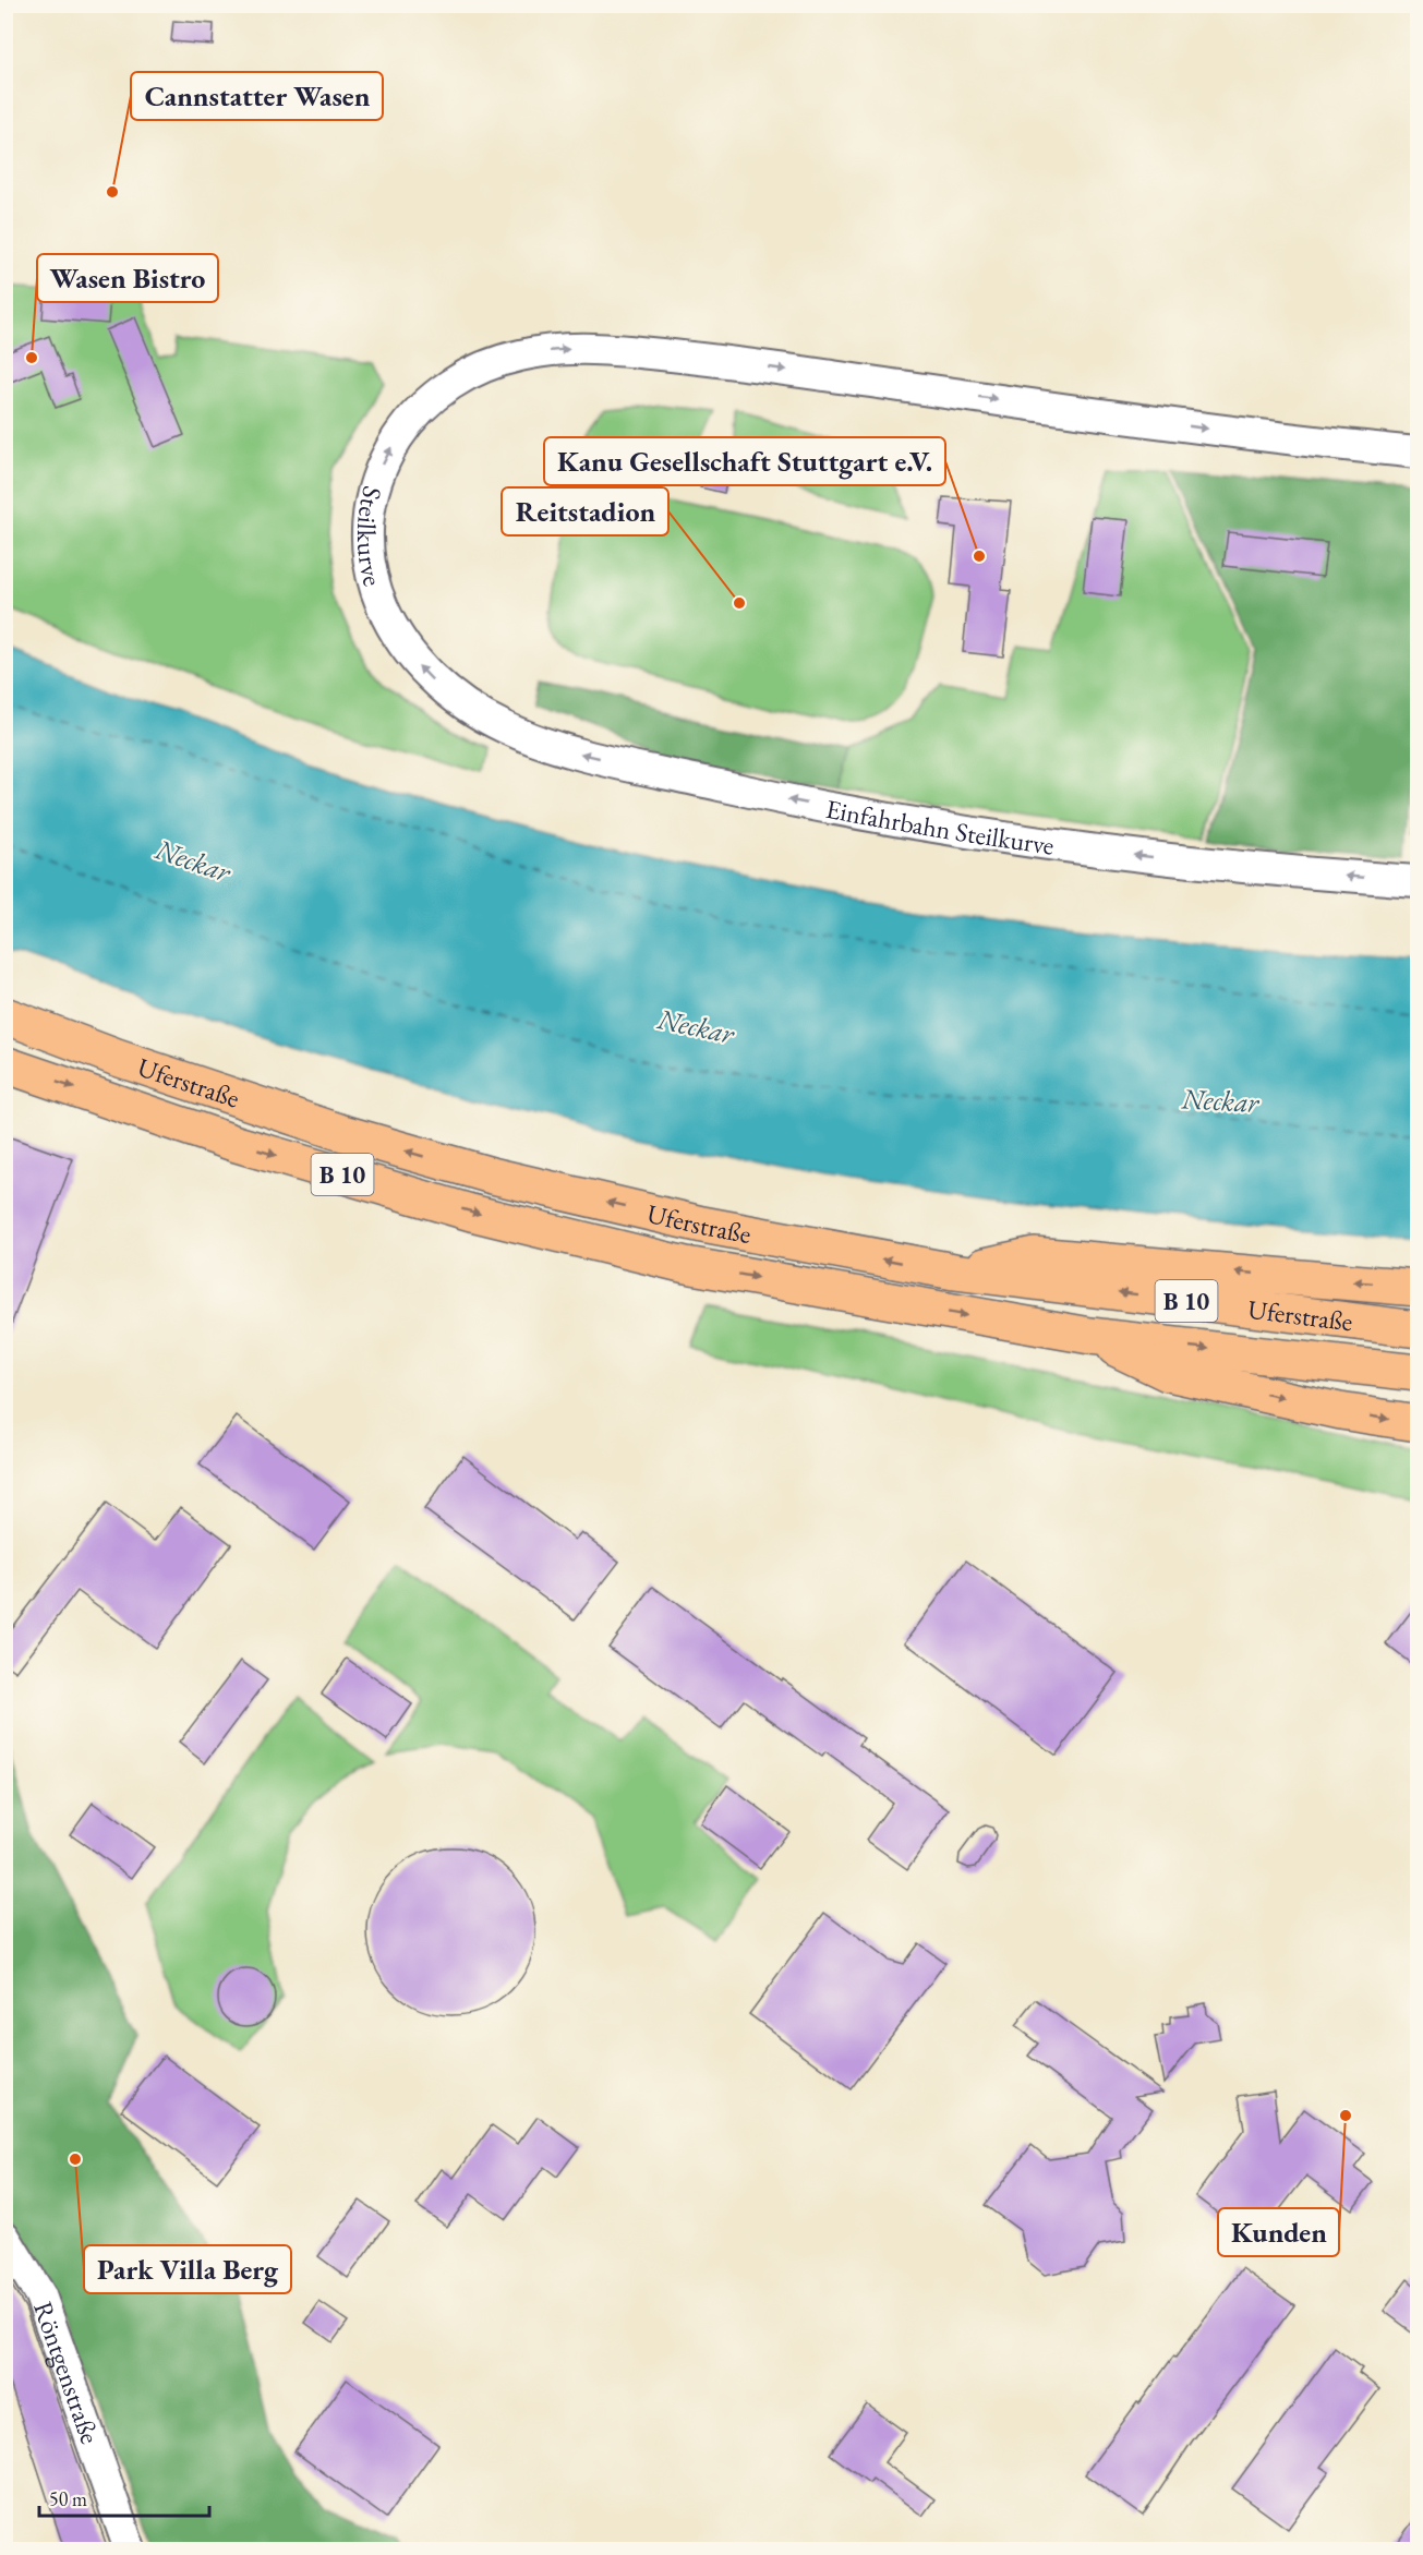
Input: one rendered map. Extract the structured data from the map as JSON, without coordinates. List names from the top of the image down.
{
  "streets": {
    "highway": ["Uferstraße", "B 10"],
    "street": ["Steilkurve", "Einfahrbahn Steilkurve", "Röntgenstraße"]
  },
  "crossings": [
    ["Steilkurve", "Einfahrbahn Steilkurve"],
    ["Uferstraße", "B 10"]
  ],
  "one_way": ["Einfahrbahn Steilkurve"],
  "water": ["Neckar"],
  "places": [
    "Cannstatter Wasen",
    "Wasen Bistro",
    "Kanu Gesellschaft Stuttgart e.V.",
    "Reitstadion",
    "Kunden",
    "Park Villa Berg"
  ],
  "scale_bar": "50 m"
}
